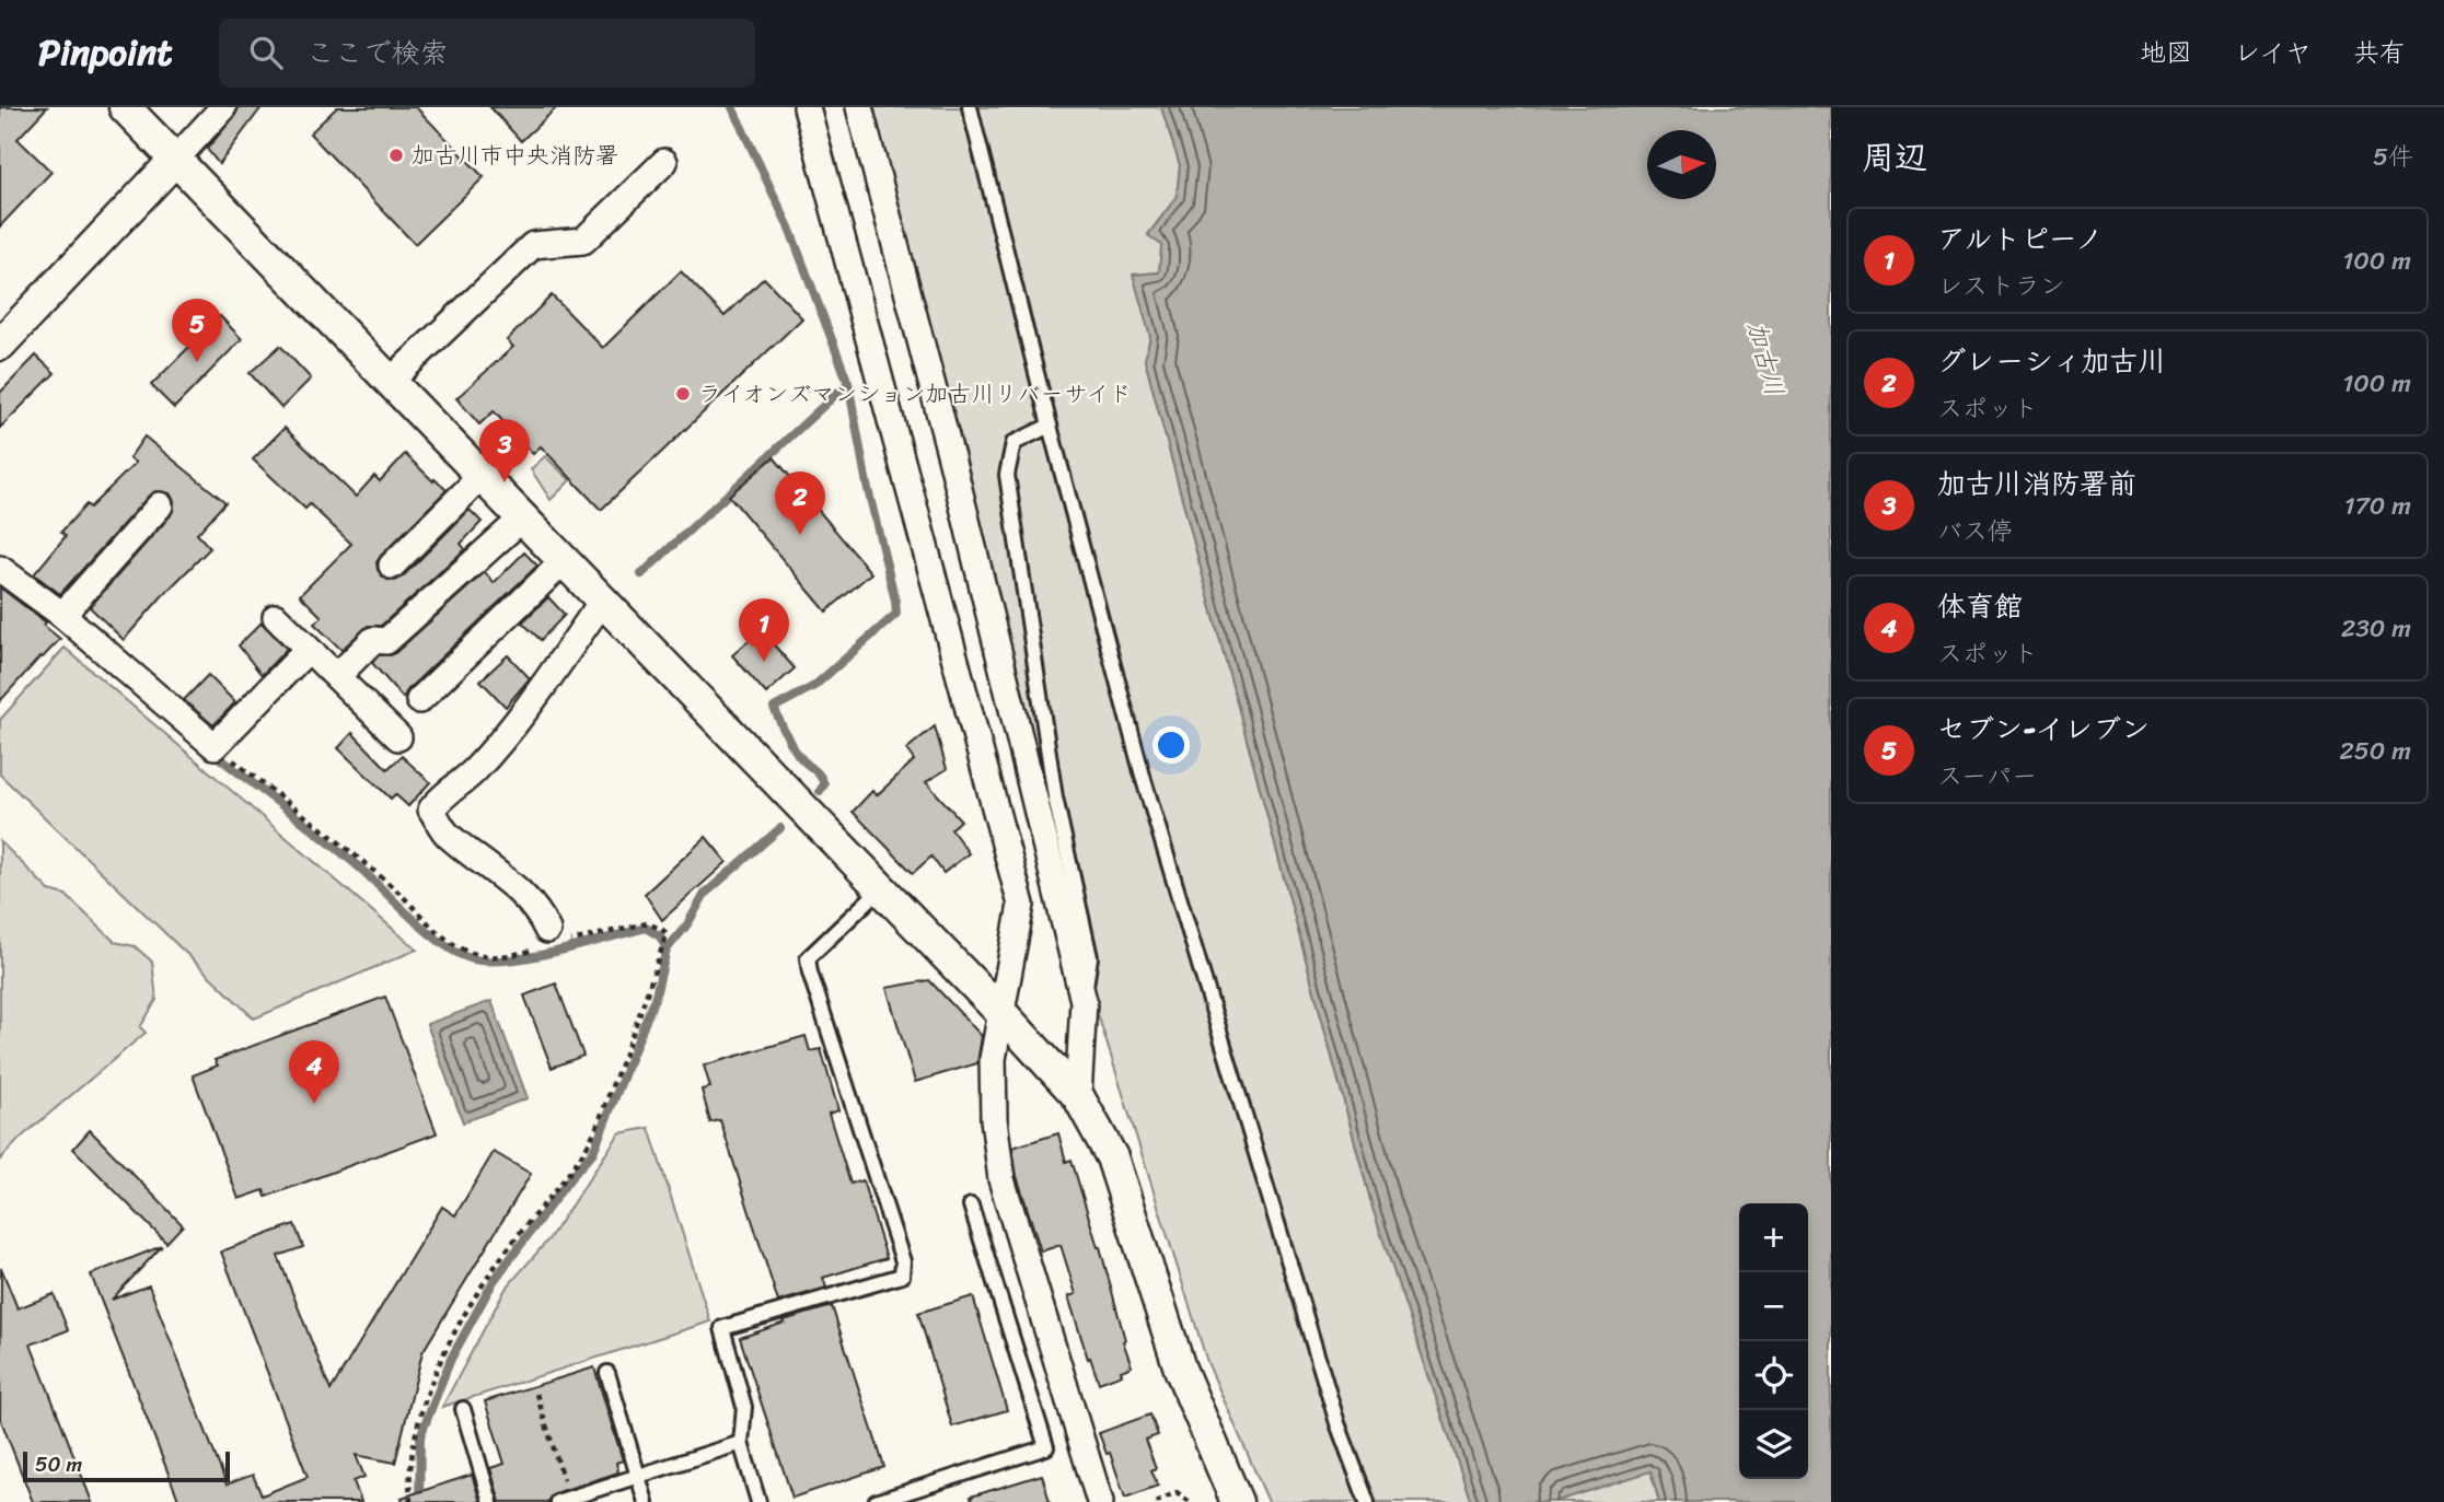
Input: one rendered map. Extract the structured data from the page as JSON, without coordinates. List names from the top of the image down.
{
  "water": ["加古川"],
  "places": ["加古川市中央消防署", "ライオンズマンション加古川リバーサイド"],
  "scale_bar": "50 m",
  "north": "right",
  "page": {
    "header": "Pinpoint",
    "search": "ここで検索",
    "nav": ["地図", "レイヤ", "共有"],
    "heading": ["周辺", "5件"],
    "list": [
      {
        "mark": "1",
        "name": "アルトピーノ",
        "note": "レストラン",
        "value": "100 m"
      },
      {
        "mark": "2",
        "name": "グレーシィ加古川",
        "note": "スポット",
        "value": "100 m"
      },
      {
        "mark": "3",
        "name": "加古川消防署前",
        "note": "バス停",
        "value": "170 m"
      },
      {
        "mark": "4",
        "name": "体育館",
        "note": "スポット",
        "value": "230 m"
      },
      {
        "mark": "5",
        "name": "セブン-イレブン",
        "note": "スーパー",
        "value": "250 m"
      }
    ],
    "pins": [
      "5",
      "3",
      "2",
      "1",
      "4"
    ],
    "map_buttons": ["+", "−"],
    "scale": "50 m"
  }
}
